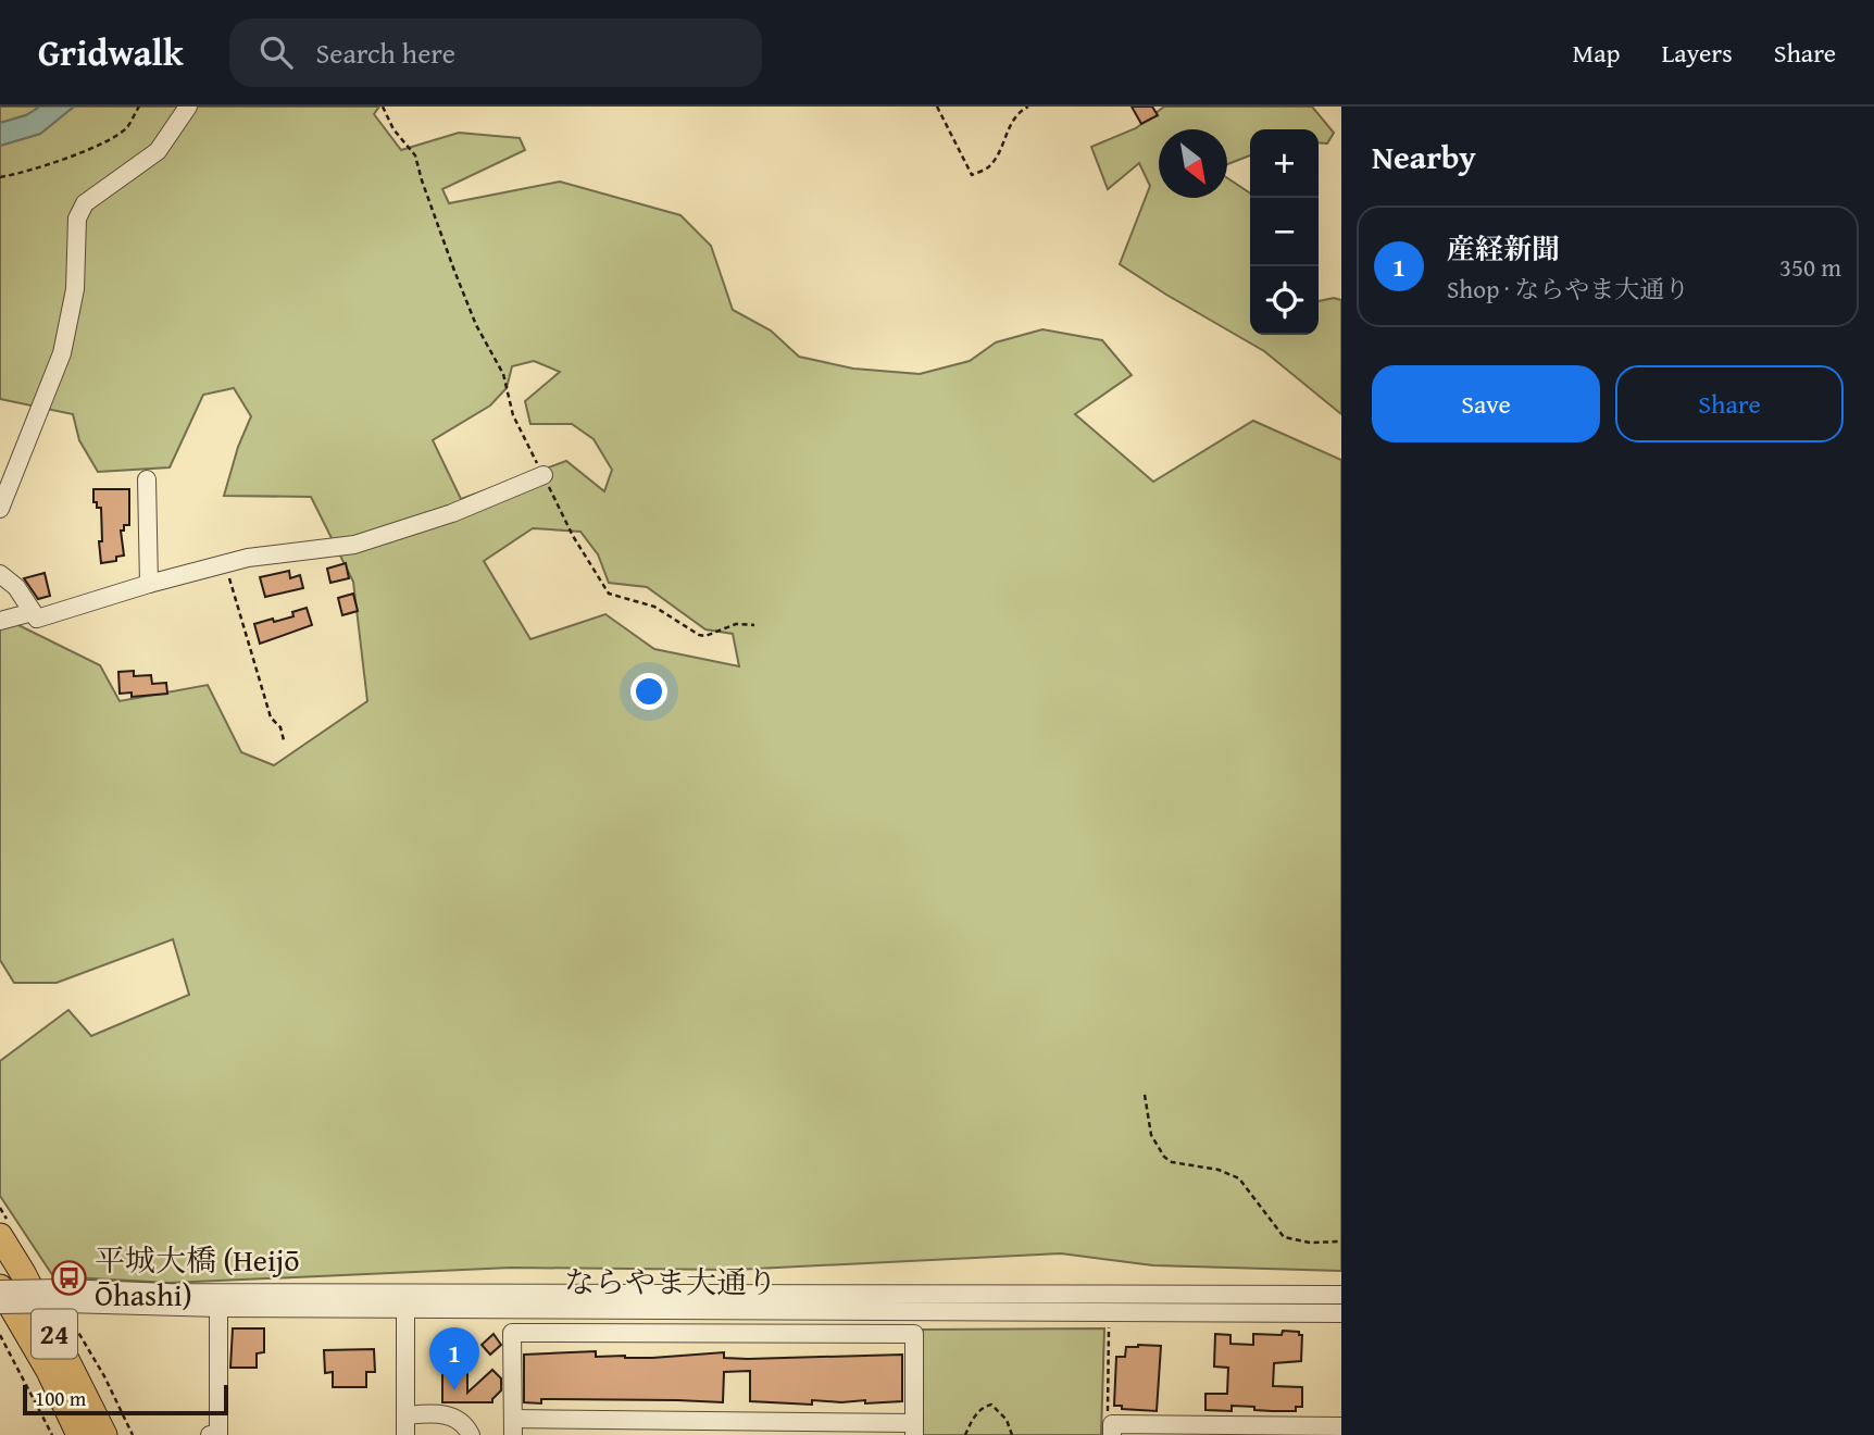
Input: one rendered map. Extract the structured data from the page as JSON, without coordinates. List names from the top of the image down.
{
  "streets": {
    "highway": ["24"],
    "street": ["ならやま大通り"]
  },
  "crossings": [
    ["ならやま大通り", "24"]
  ],
  "places": {
    "bus stop": ["平城大橋 (Heijō Ōhashi)"]
  },
  "scale_bar": "100 m",
  "north": "bottom right",
  "page": {
    "header": "Gridwalk",
    "search": "Search here",
    "nav": ["Map", "Layers", "Share"],
    "heading": "Nearby",
    "map_buttons": ["+", "−"],
    "list": [
      {
        "mark": "1",
        "name": "産経新聞",
        "note": "Shop · ならやま大通り",
        "value": "350 m"
      }
    ],
    "buttons": ["Save", "Share"],
    "pins": "1",
    "scale": "100 m"
  }
}
